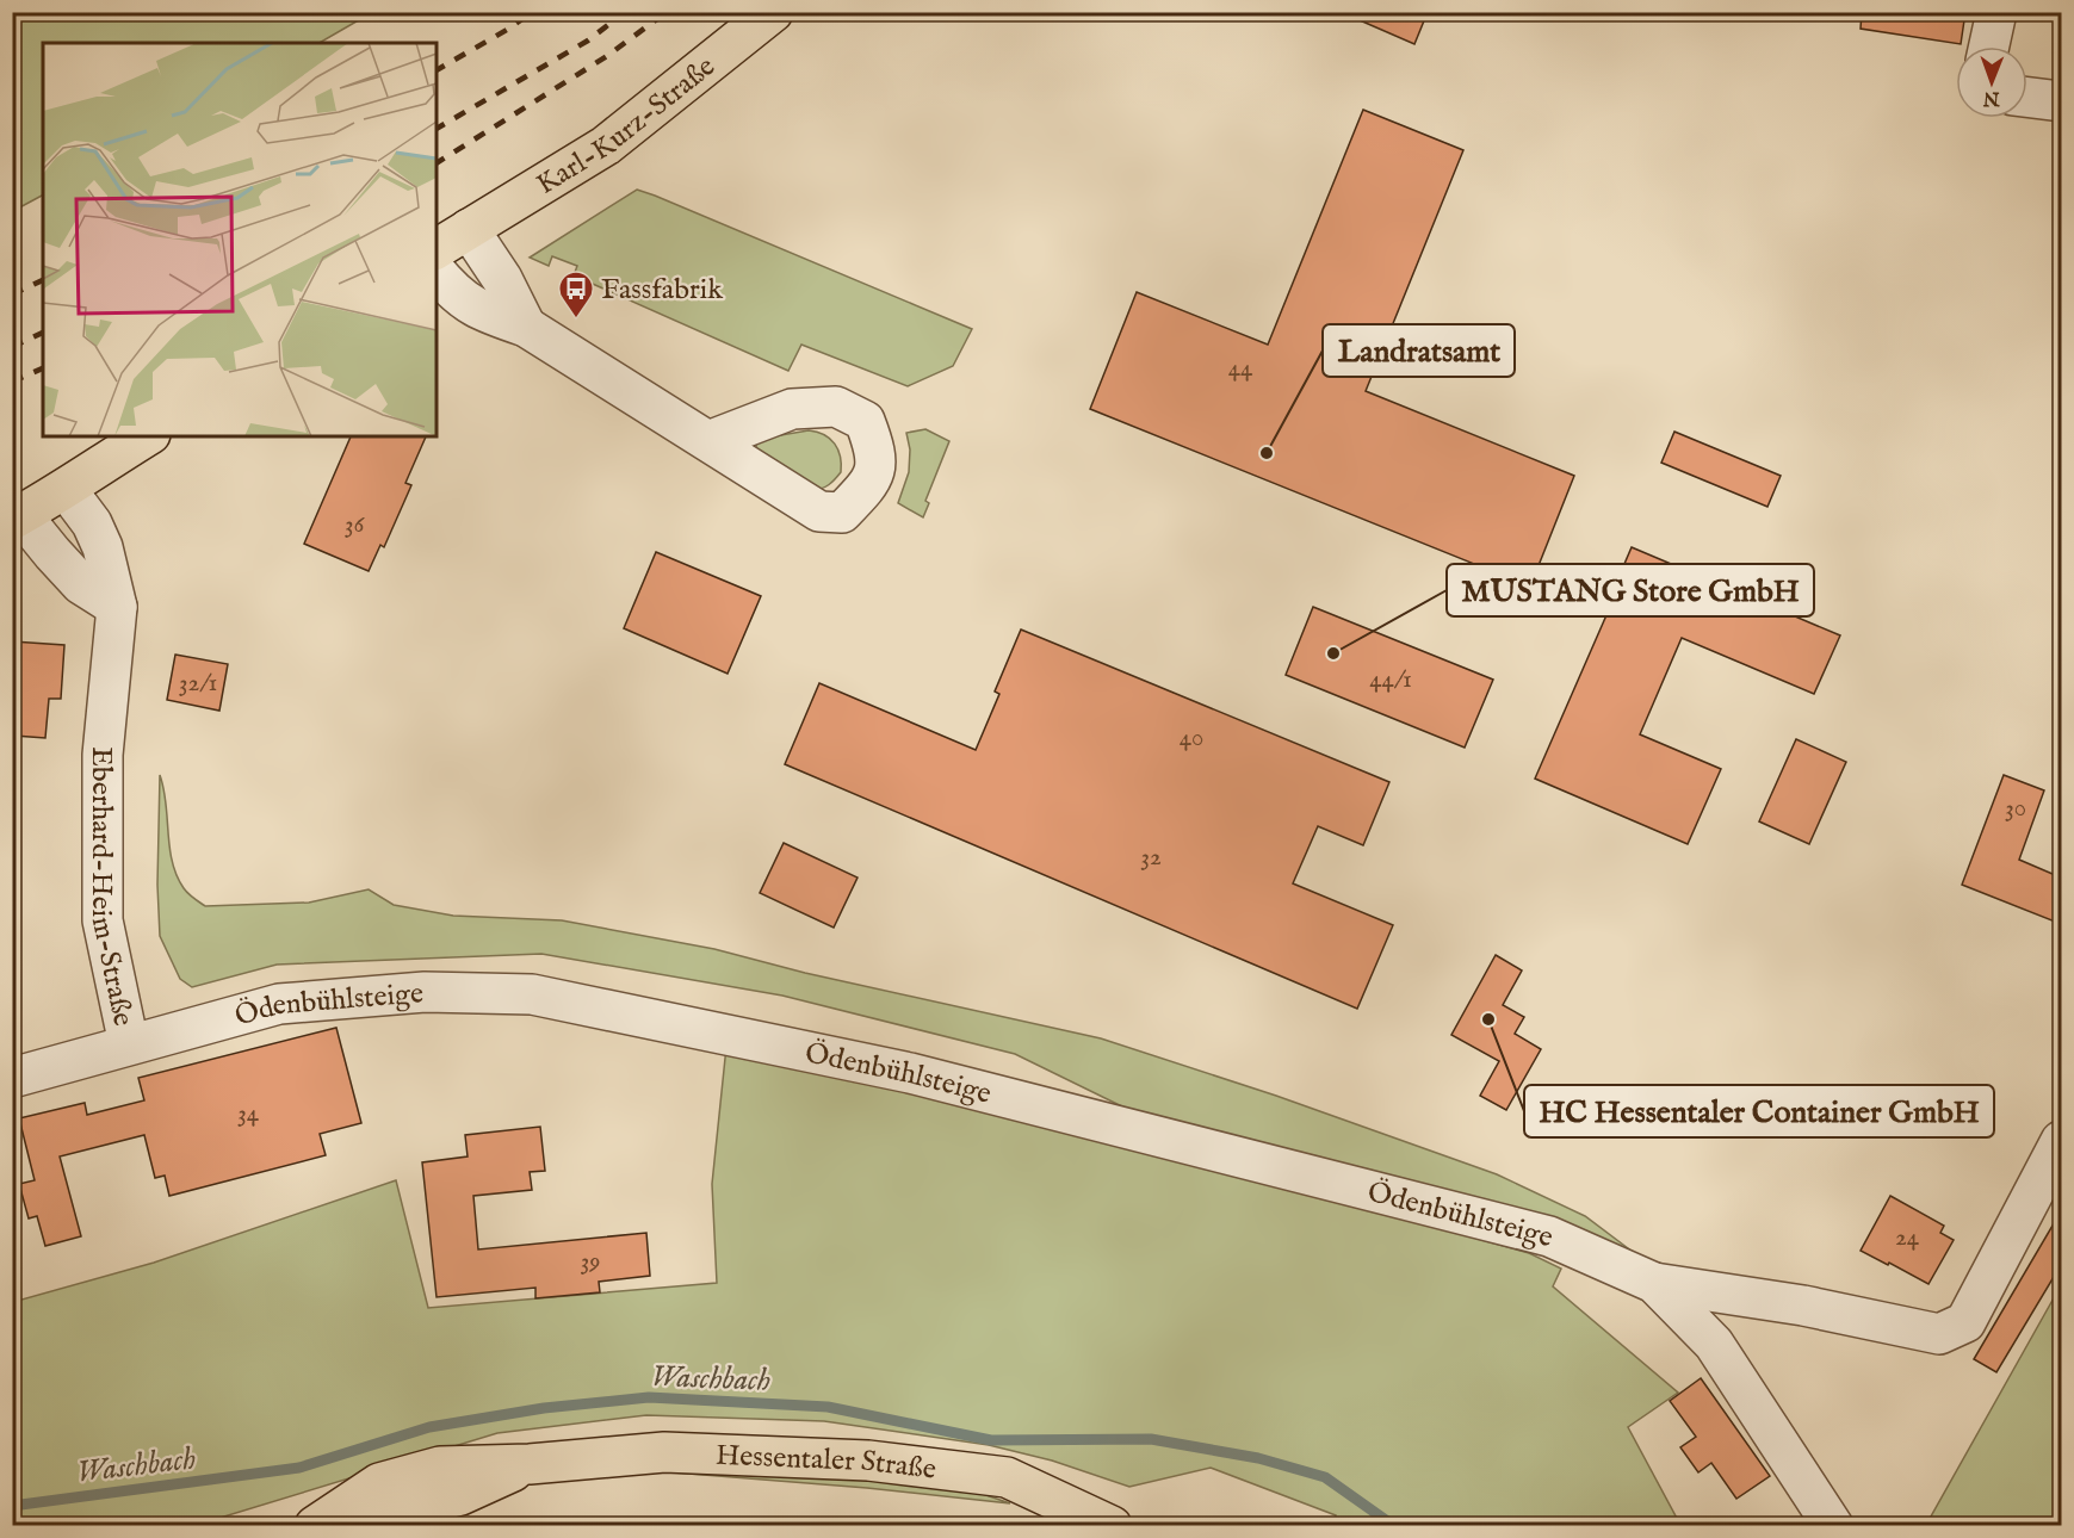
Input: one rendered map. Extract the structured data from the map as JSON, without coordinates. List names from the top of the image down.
{
  "streets": {
    "main road": ["Karl-Kurz-Straße", "Hessentaler Straße"],
    "street": ["Eberhard-Heim-Straße", "Ödenbühlsteige"]
  },
  "crossings": [
    ["Eberhard-Heim-Straße", "Ödenbühlsteige"]
  ],
  "water": ["Waschbach"],
  "places": {
    "bus stop": ["Fassfabrik"],
    "other": ["Landratsamt", "MUSTANG Store GmbH", "HC Hessentaler Container GmbH"]
  },
  "house_numbers": [
    "44",
    "36",
    "44/1",
    "32/1",
    "40",
    "30",
    "32",
    "34",
    "24",
    "39"
  ],
  "north": "bottom"
}
